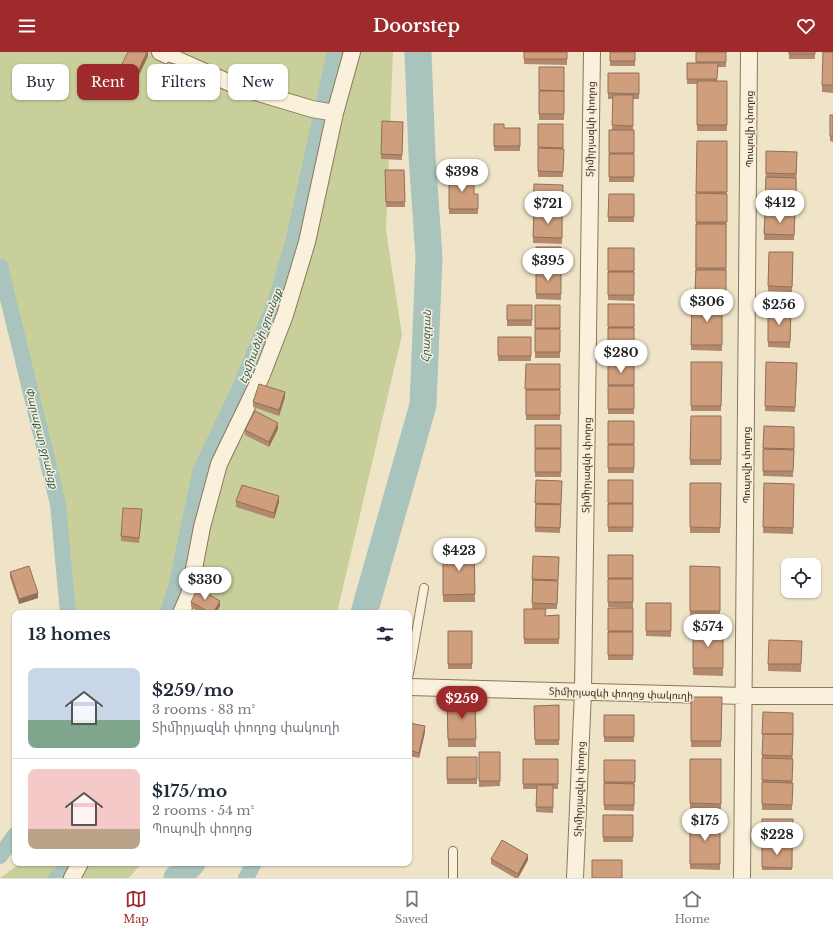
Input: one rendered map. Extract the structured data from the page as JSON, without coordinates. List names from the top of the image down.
{
  "streets": {
    "street": ["Տիմիրյազևի փողոց", "Պոպովի փողոց", "Տիմիրյազևի փողոց փակուղի"]
  },
  "crossings": [
    ["Տիմիրյազևի փողոց", "Տիմիրյազևի փողոց փակուղի"],
    ["Պոպովի փողոց", "Տիմիրյազևի փողոց փակուղի"]
  ],
  "water": ["Էջմիածնի ջրանցք", "Հրազդան", "Փարաքար ջրանցք"],
  "page": {
    "header": "Doorstep",
    "chip": [
      "Buy",
      "Rent",
      "Filters",
      "New"
    ],
    "price": [
      "$398",
      "$412",
      "$721",
      "$395",
      "$306",
      "$256",
      "$280",
      "$423",
      "$330",
      "$574",
      "$259",
      "$175",
      "$228"
    ],
    "heading": "13 homes",
    "list": [
      {
        "name": "$259/mo",
        "note": "3 rooms · 83 m² · Տիմիրյազևի փողոց փակուղի"
      },
      {
        "name": "$175/mo",
        "note": "2 rooms · 54 m² · Պոպովի փողոց"
      }
    ],
    "tabs": ["Map", "Saved", "Home"]
  }
}
